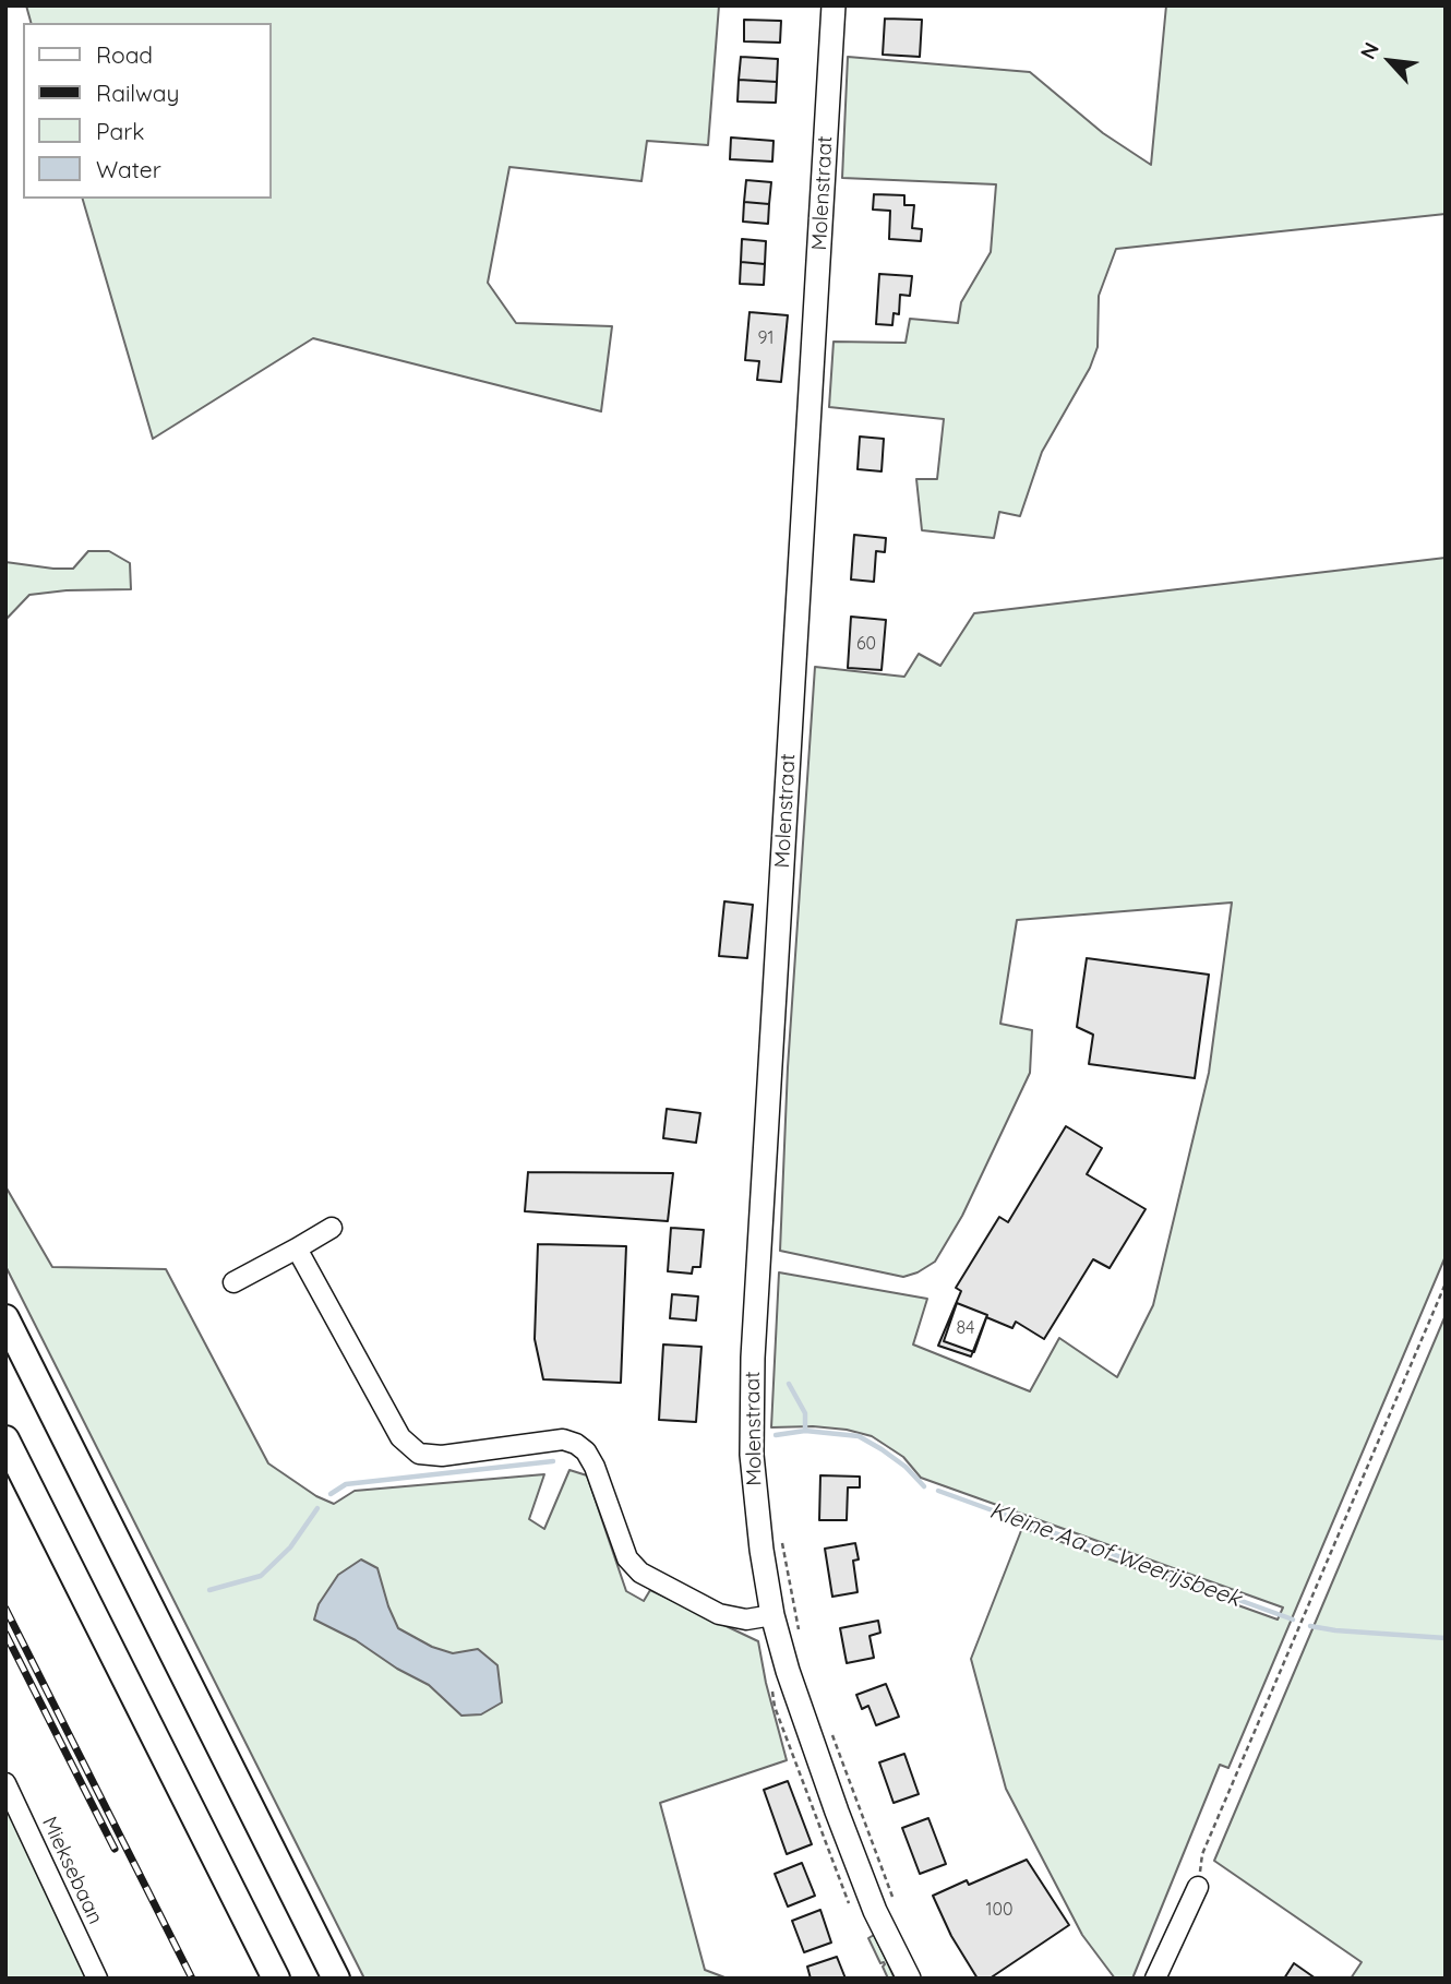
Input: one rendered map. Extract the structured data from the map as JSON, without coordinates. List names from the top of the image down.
{
  "streets": {
    "main road": ["Molenstraat"],
    "street": ["Mieksebaan"]
  },
  "water": ["Kleine Aa of Weerijsbeek"],
  "house_numbers": [
    "91",
    "60",
    "84",
    "100"
  ],
  "legend": [
    "Road",
    "Railway",
    "Park",
    "Water"
  ],
  "north": "top left"
}
